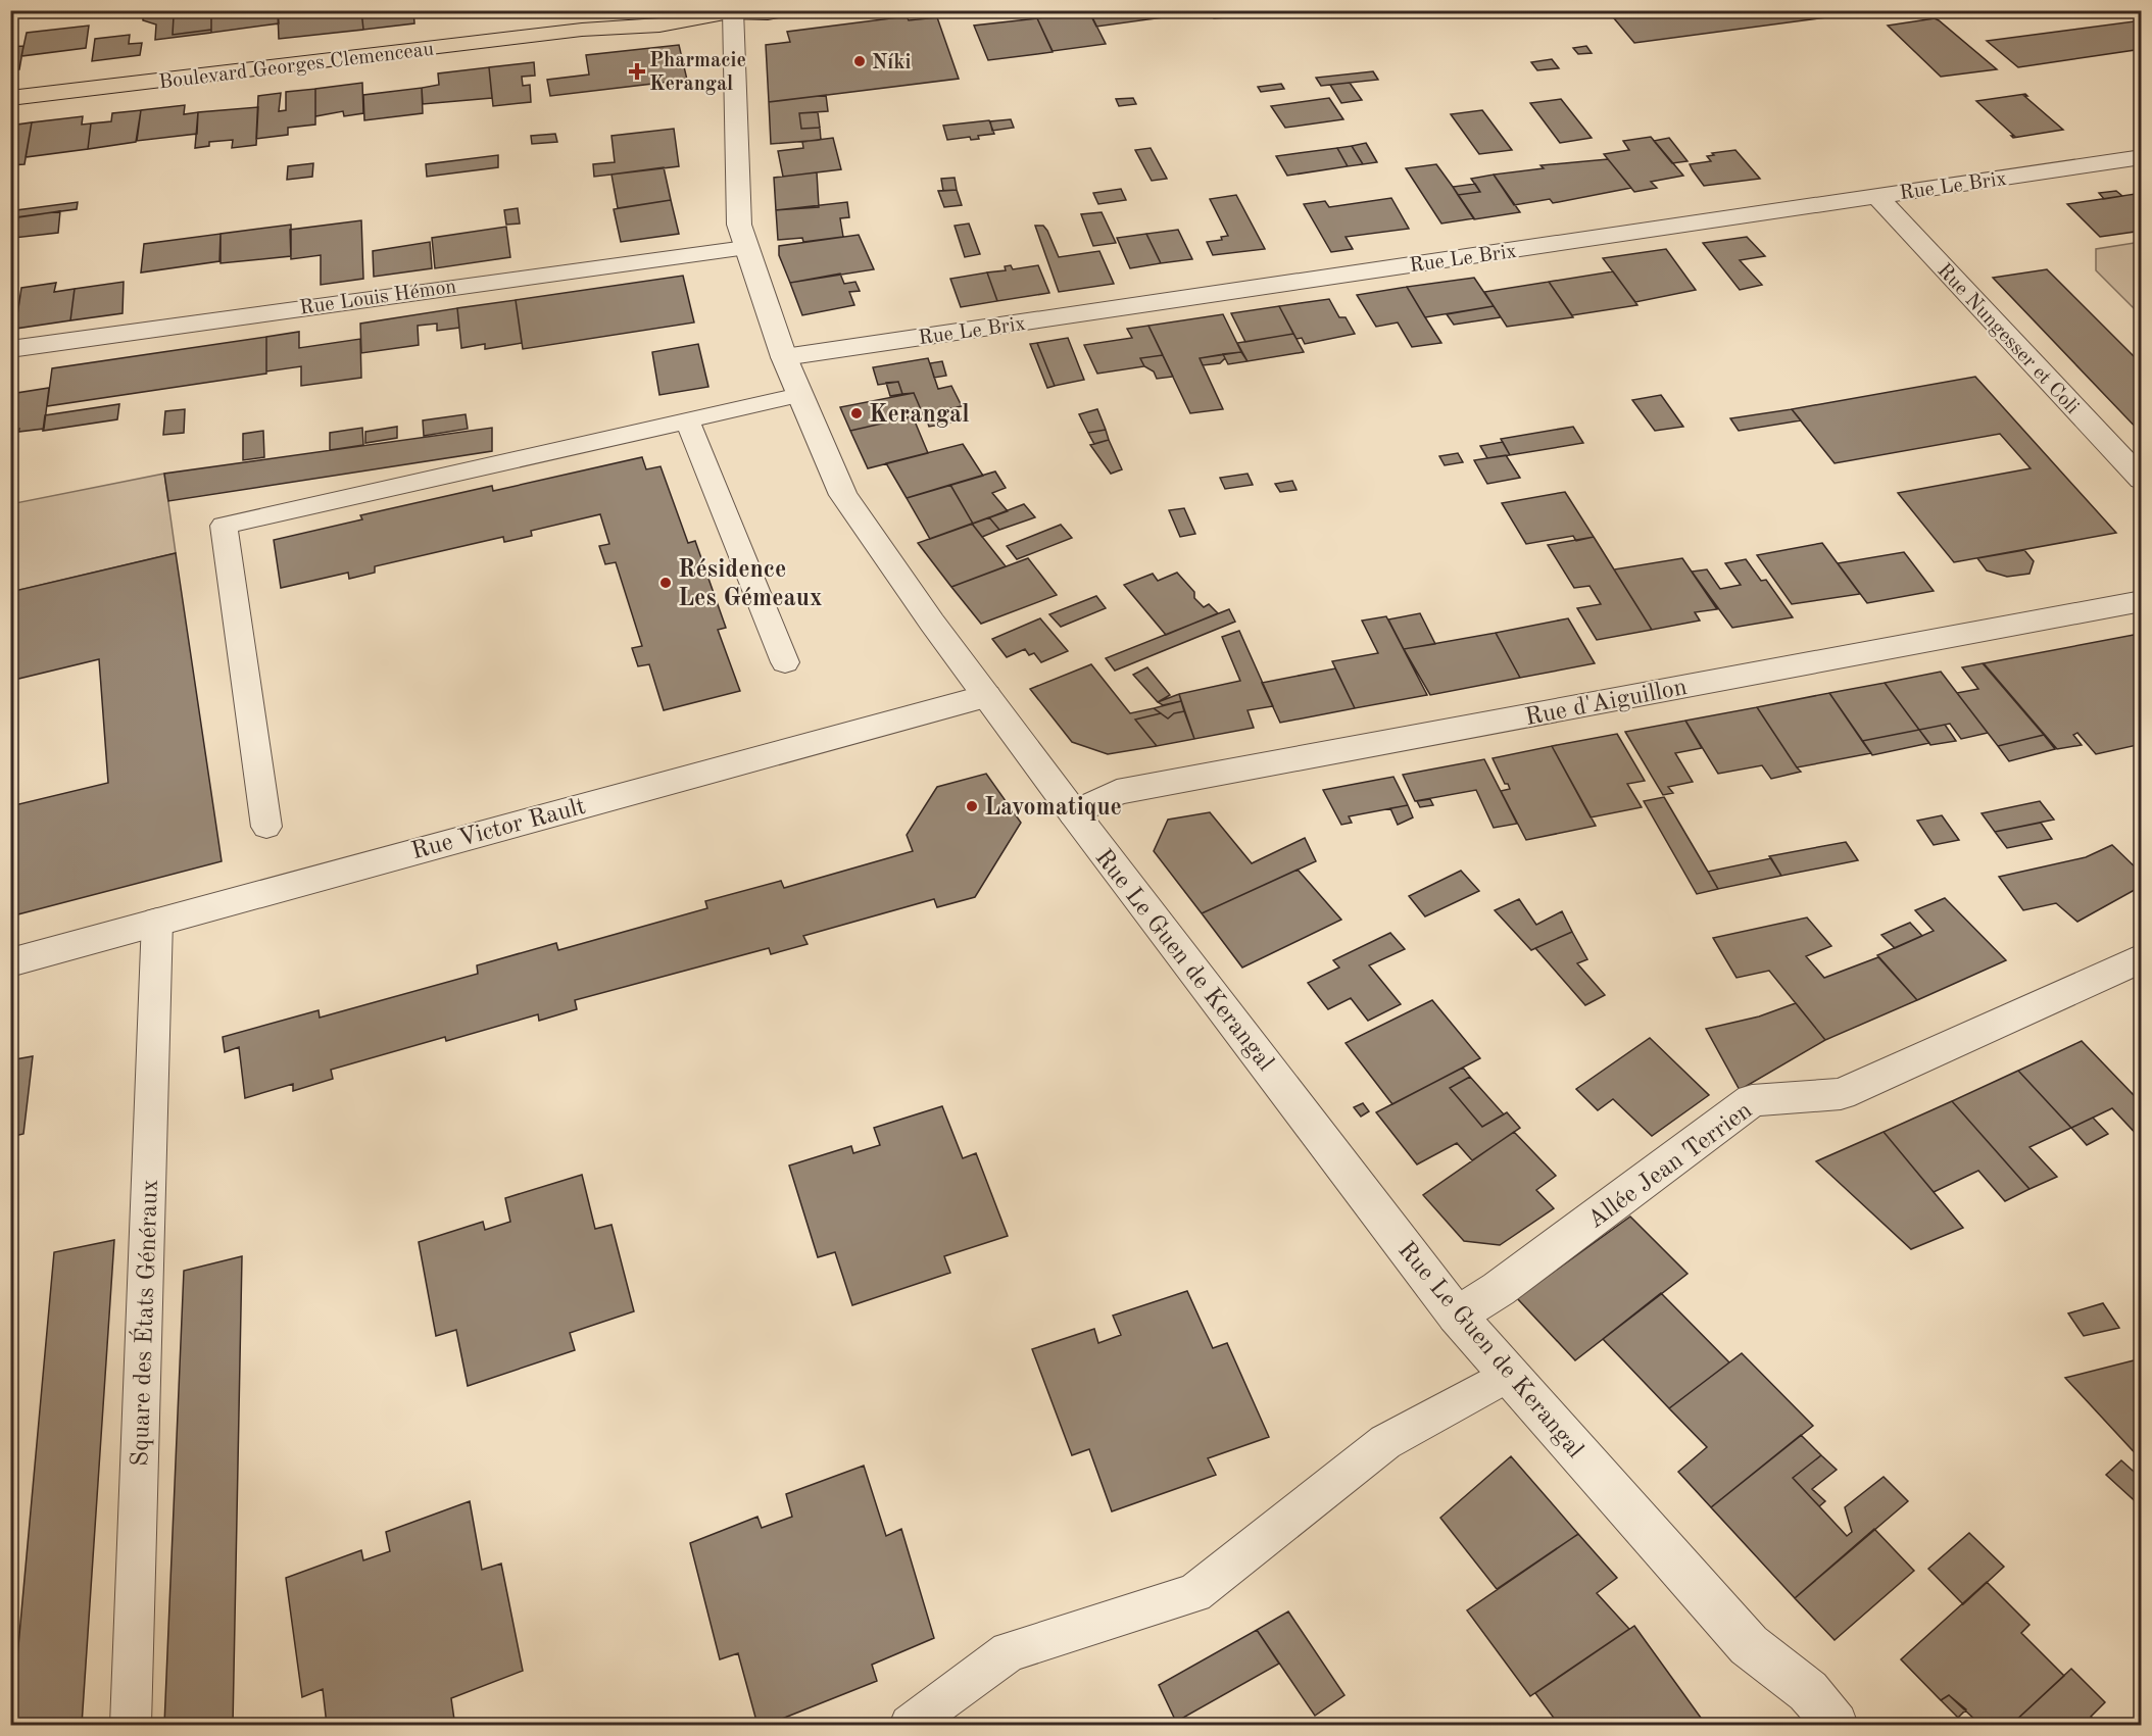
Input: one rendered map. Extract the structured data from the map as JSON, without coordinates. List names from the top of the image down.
{
  "streets": {
    "main road": ["Boulevard Georges Clemenceau"],
    "street": [
      "Rue Le Brix",
      "Rue Louis Hémon",
      "Rue Nungesser et Coli",
      "Rue d'Aiguillon",
      "Rue Victor Rault",
      "Rue Le Guen de Kerangal",
      "Allée Jean Terrien"
    ],
    "lane": ["Square des États Généraux"]
  },
  "crossings": [
    ["Boulevard Georges Clemenceau", "Rue Le Guen de Kerangal"],
    ["Rue Le Brix", "Rue Nungesser et Coli"],
    ["Rue Le Brix", "Rue Le Guen de Kerangal"],
    ["Rue Louis Hémon", "Rue Le Guen de Kerangal"],
    ["Rue d'Aiguillon", "Rue Le Guen de Kerangal"],
    ["Rue Victor Rault", "Rue Le Guen de Kerangal"],
    ["Rue Victor Rault", "Square des États Généraux"],
    ["Rue Le Guen de Kerangal", "Allée Jean Terrien"]
  ],
  "places": {
    "other": [
      "Níki",
      "Kerangal",
      "Résidence Les Gémeaux",
      "Lavomatique"
    ],
    "health": ["Pharmacie Kerangal"]
  }
}
